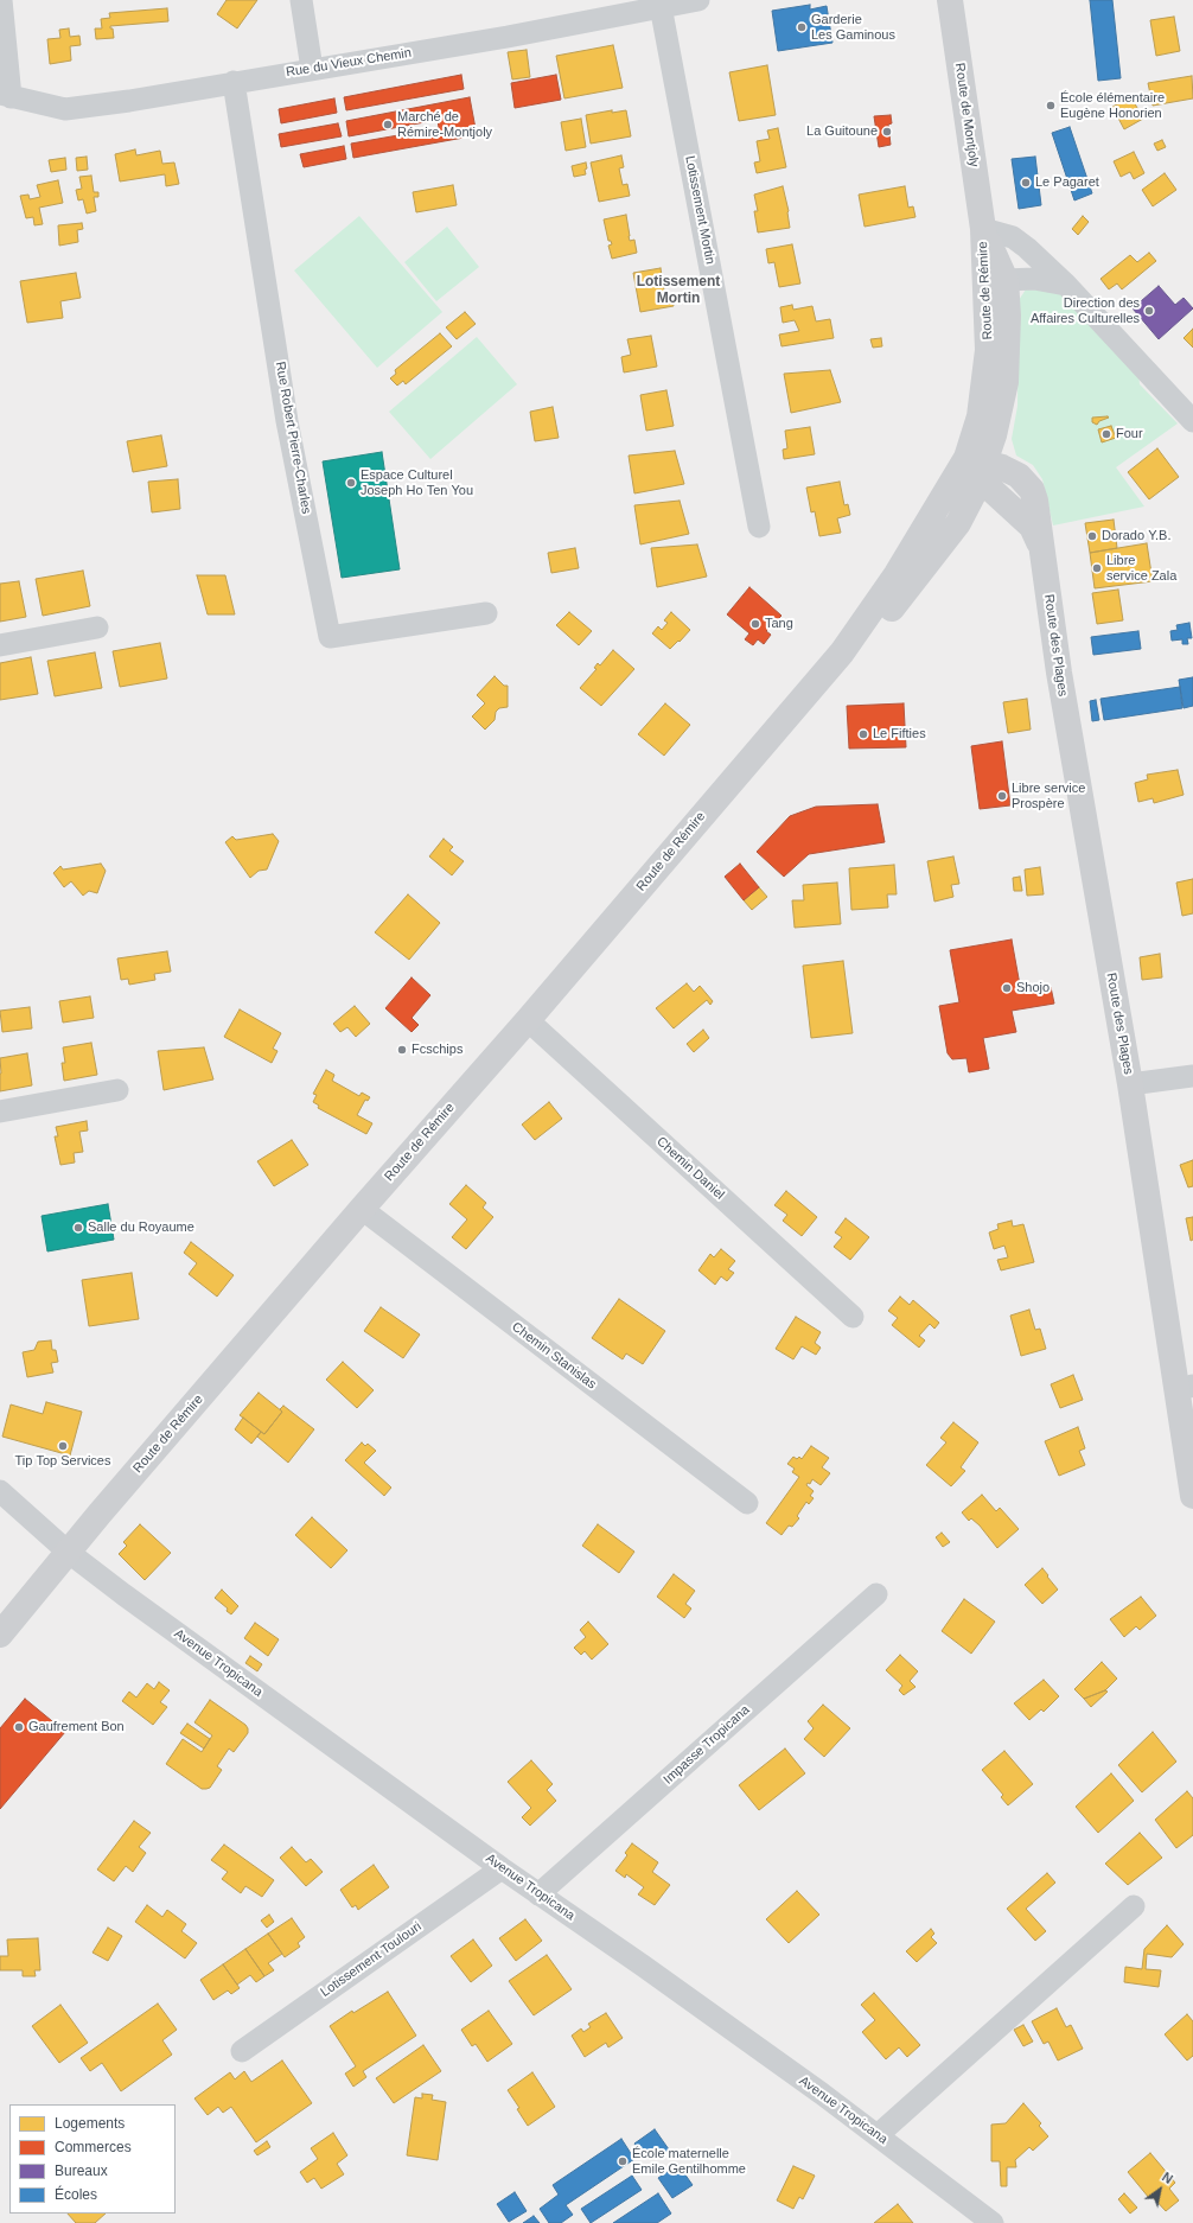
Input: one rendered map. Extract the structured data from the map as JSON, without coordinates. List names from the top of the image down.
{
  "streets": {
    "main road": ["Route de Montjoly", "Route de Rémire", "Route des Plages"],
    "street": [
      "Rue du Vieux Chemin",
      "Lotissement Mortin",
      "Rue Robert Pierre-Charles",
      "Chemin Daniel",
      "Chemin Stanislas",
      "Avenue Tropicana",
      "Impasse Tropicana",
      "Lotissement Toulouri"
    ]
  },
  "crossings": [
    ["Rue du Vieux Chemin", "Lotissement Mortin"],
    ["Rue du Vieux Chemin", "Rue Robert Pierre-Charles"],
    ["Route de Montjoly", "Route de Rémire"],
    ["Route de Rémire", "Route des Plages"],
    ["Route de Rémire", "Chemin Daniel"],
    ["Route de Rémire", "Chemin Stanislas"],
    ["Route de Rémire", "Avenue Tropicana"],
    ["Avenue Tropicana", "Impasse Tropicana"],
    ["Avenue Tropicana", "Lotissement Toulouri"]
  ],
  "districts": ["Lotissement Mortin"],
  "places": [
    "Garderie Les Gaminous",
    "École élémentaire Eugène Honorien",
    "Marché de Rémire-Montjoly",
    "La Guitoune",
    "Le Pagaret",
    "Direction des Affaires Culturelles",
    "Four",
    "Espace Culturel Joseph Ho Ten You",
    "Dorado Y.B.",
    "Libre service Zala",
    "Tang",
    "Le Fifties",
    "Libre service Prospère",
    "Shojo",
    "Fcschips",
    "Salle du Royaume",
    "Tip Top Services",
    "Gaufrement Bon",
    "École maternelle Emile Gentilhomme"
  ],
  "legend": [
    "Logements",
    "Commerces",
    "Bureaux",
    "Écoles"
  ],
  "north": "top right"
}
